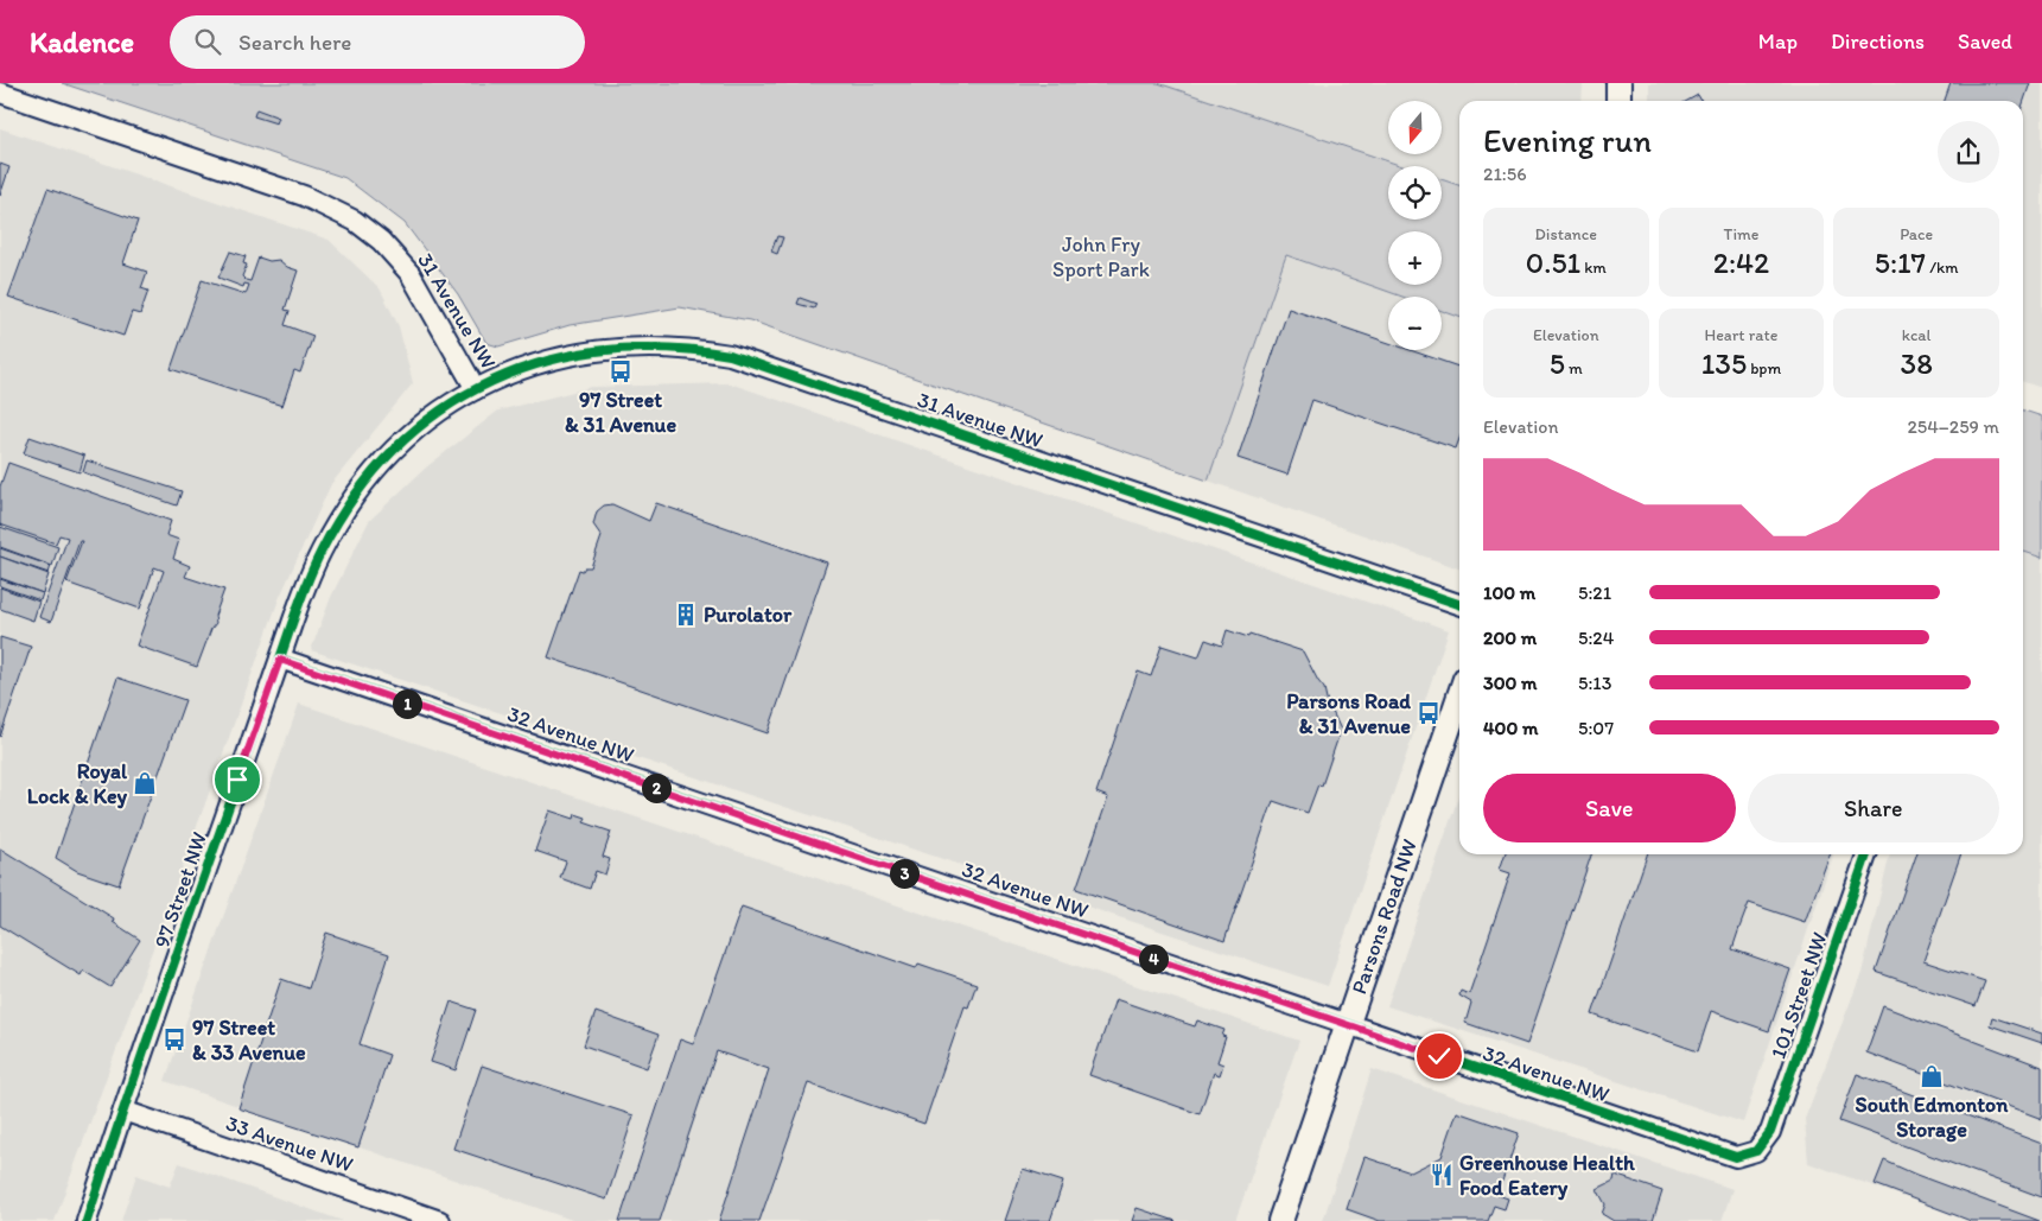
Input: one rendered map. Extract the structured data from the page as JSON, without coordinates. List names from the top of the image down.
{
  "streets": {
    "main road": ["Parsons Road NW"],
    "street": [
      "31 Avenue NW",
      "32 Avenue NW",
      "97 Street NW",
      "101 Street NW",
      "33 Avenue NW"
    ]
  },
  "crossings": [
    ["31 Avenue NW", "97 Street NW"],
    ["32 Avenue NW", "97 Street NW"],
    ["32 Avenue NW", "Parsons Road NW"],
    ["32 Avenue NW", "101 Street NW"],
    ["97 Street NW", "33 Avenue NW"]
  ],
  "parks": ["John Fry Sport Park"],
  "places": {
    "bus stop": ["97 Street & 31 Avenue", "Parsons Road & 31 Avenue", "97 Street & 33 Avenue"],
    "building": ["Purolator"],
    "shop": ["Royal Lock & Key", "South Edmonton Storage"],
    "restaurant": ["Greenhouse Health Food Eatery"]
  },
  "north": "bottom",
  "page": {
    "header": "Kadence",
    "search": "Search here",
    "nav": ["Map", "Directions", "Saved"],
    "map_buttons": ["+", "−"],
    "heading": ["Evening run", "21:56"],
    "stats": [
      ["Distance", "0.51 km"],
      ["Time", "2:42"],
      ["Pace", "5:17 /km"],
      ["Elevation", "5 m"],
      ["Heart rate", "135 bpm"],
      ["kcal", "38"]
    ],
    "chart": ["Elevation", "254–259 m"],
    "list": [
      {
        "name": "100 m",
        "note": "5:21"
      },
      {
        "name": "200 m",
        "note": "5:24"
      },
      {
        "name": "300 m",
        "note": "5:13"
      },
      {
        "name": "400 m",
        "note": "5:07"
      }
    ],
    "pins": [
      "1",
      "2",
      "3",
      "4"
    ],
    "buttons": ["Save", "Share"]
  }
}
